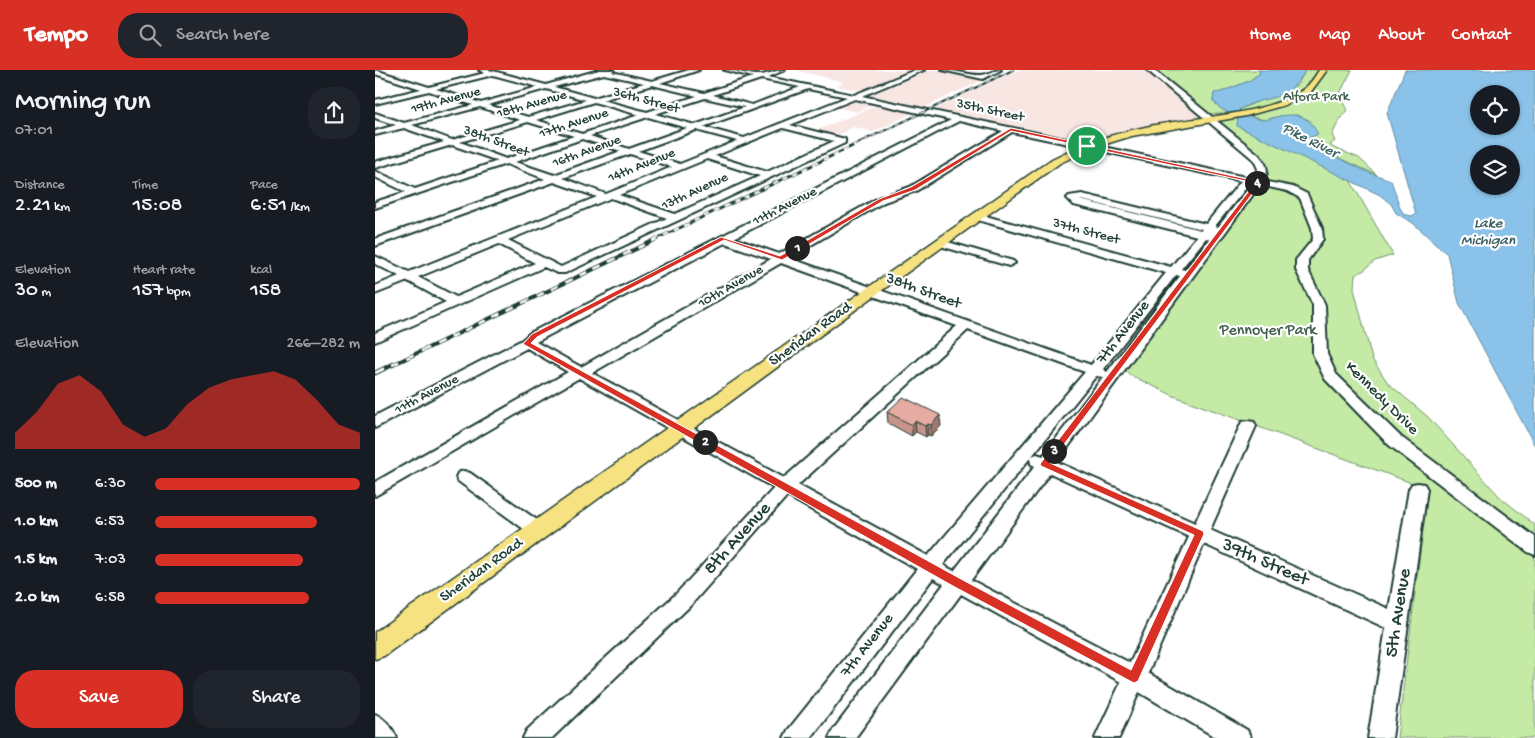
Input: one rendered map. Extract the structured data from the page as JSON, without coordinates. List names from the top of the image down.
{
  "streets": {
    "main road": ["Sheridan Road"],
    "street": [
      "19th Avenue",
      "36th Street",
      "18th Avenue",
      "35th Street",
      "17th Avenue",
      "38th Street",
      "16th Avenue",
      "14th Avenue",
      "13th Avenue",
      "11th Avenue",
      "37th Street",
      "10th Avenue",
      "7th Avenue",
      "Kennedy Drive",
      "8th Avenue",
      "39th Street",
      "5th Avenue"
    ]
  },
  "crossings": [
    ["19th Avenue", "36th Street"],
    ["19th Avenue", "38th Street"],
    ["36th Street", "18th Avenue"],
    ["36th Street", "17th Avenue"],
    ["36th Street", "16th Avenue"],
    ["36th Street", "14th Avenue"],
    ["18th Avenue", "38th Street"],
    ["35th Street", "17th Avenue"],
    ["35th Street", "16th Avenue"],
    ["35th Street", "14th Avenue"],
    ["35th Street", "11th Avenue"],
    ["35th Street", "10th Avenue"],
    ["35th Street", "7th Avenue"],
    ["35th Street", "Sheridan Road"],
    ["35th Street", "Kennedy Drive"],
    ["17th Avenue", "38th Street"],
    ["38th Street", "16th Avenue"],
    ["38th Street", "14th Avenue"],
    ["38th Street", "13th Avenue"],
    ["38th Street", "11th Avenue"],
    ["38th Street", "10th Avenue"],
    ["38th Street", "7th Avenue"],
    ["38th Street", "Sheridan Road"],
    ["38th Street", "8th Avenue"],
    ["14th Avenue", "13th Avenue"],
    ["37th Street", "7th Avenue"],
    ["37th Street", "Sheridan Road"],
    ["7th Avenue", "Kennedy Drive"],
    ["7th Avenue", "39th Street"],
    ["39th Street", "5th Avenue"]
  ],
  "water": ["Pike River", "Lake Michigan"],
  "parks": ["Alford Park", "Pennoyer Park"],
  "page": {
    "header": "Tempo",
    "search": "Search here",
    "nav": [
      "Home",
      "Map",
      "About",
      "Contact"
    ],
    "heading": ["Morning run", "07:01"],
    "stats": [
      ["Distance", "2.21 km"],
      ["Time", "15:08"],
      ["Pace", "6:51 /km"],
      ["Elevation", "30 m"],
      ["Heart rate", "157 bpm"],
      ["kcal", "158"]
    ],
    "pins": [
      "4",
      "1",
      "2",
      "3"
    ],
    "chart": ["Elevation", "266–282 m"],
    "list": [
      {
        "name": "500 m",
        "note": "6:30"
      },
      {
        "name": "1.0 km",
        "note": "6:53"
      },
      {
        "name": "1.5 km",
        "note": "7:03"
      },
      {
        "name": "2.0 km",
        "note": "6:58"
      }
    ],
    "buttons": ["Save", "Share"]
  }
}
